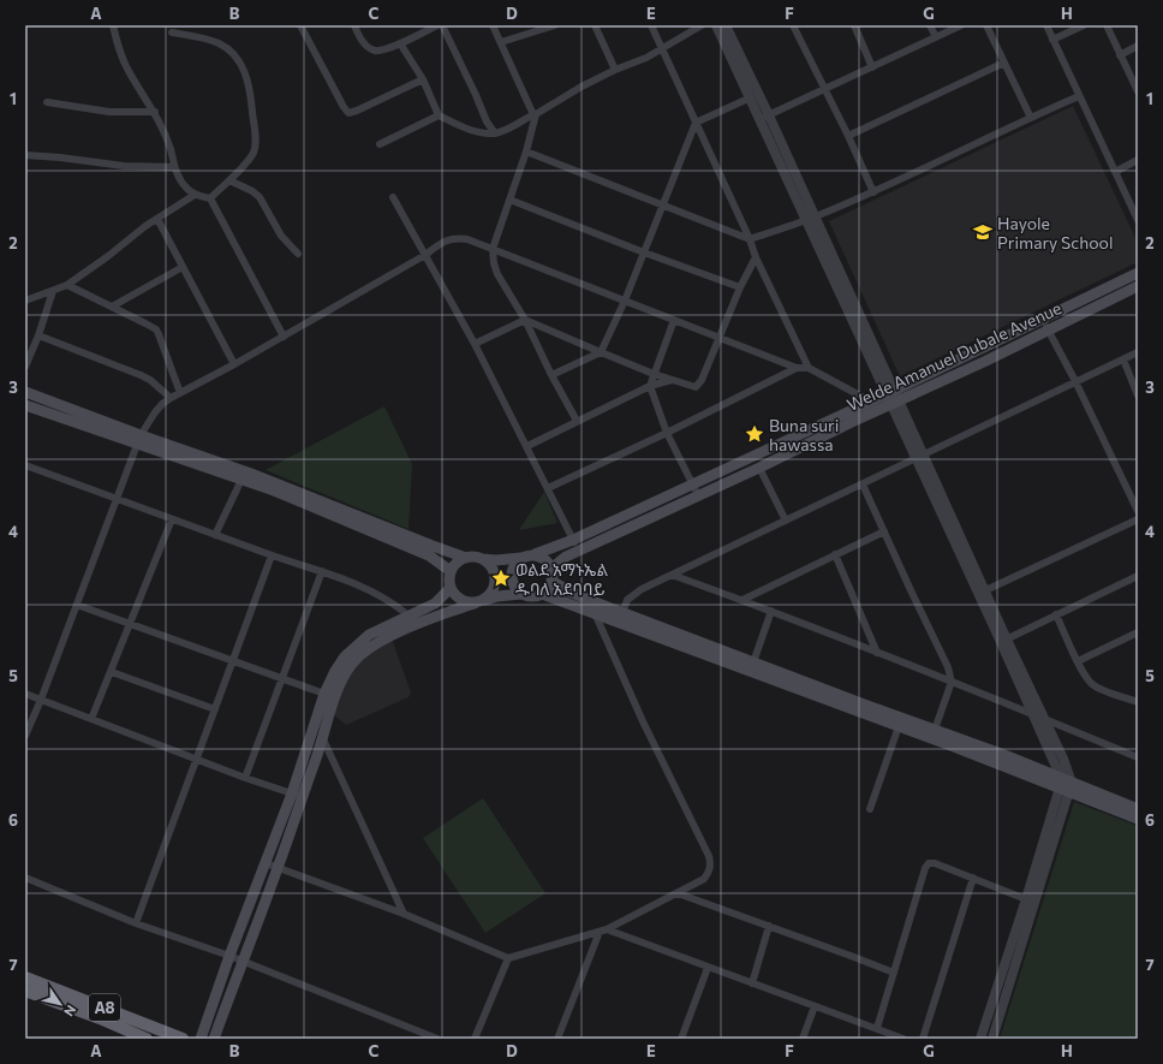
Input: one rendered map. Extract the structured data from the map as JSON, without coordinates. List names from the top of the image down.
{
  "streets": {
    "highway": ["A8"],
    "main road": ["Welde Amanuel Dubale Avenue"]
  },
  "places": {
    "school or university": ["Hayole Primary School"],
    "place": ["Buna suri hawassa", "ወልደ አማኑኤል ዱባለ አደባባይ"]
  },
  "north": "bottom right",
  "grid": {
    "columns": [
      "A",
      "B",
      "C",
      "D",
      "E",
      "F",
      "G",
      "H"
    ],
    "rows": [
      "1",
      "2",
      "3",
      "4",
      "5",
      "6",
      "7"
    ]
  }
}
